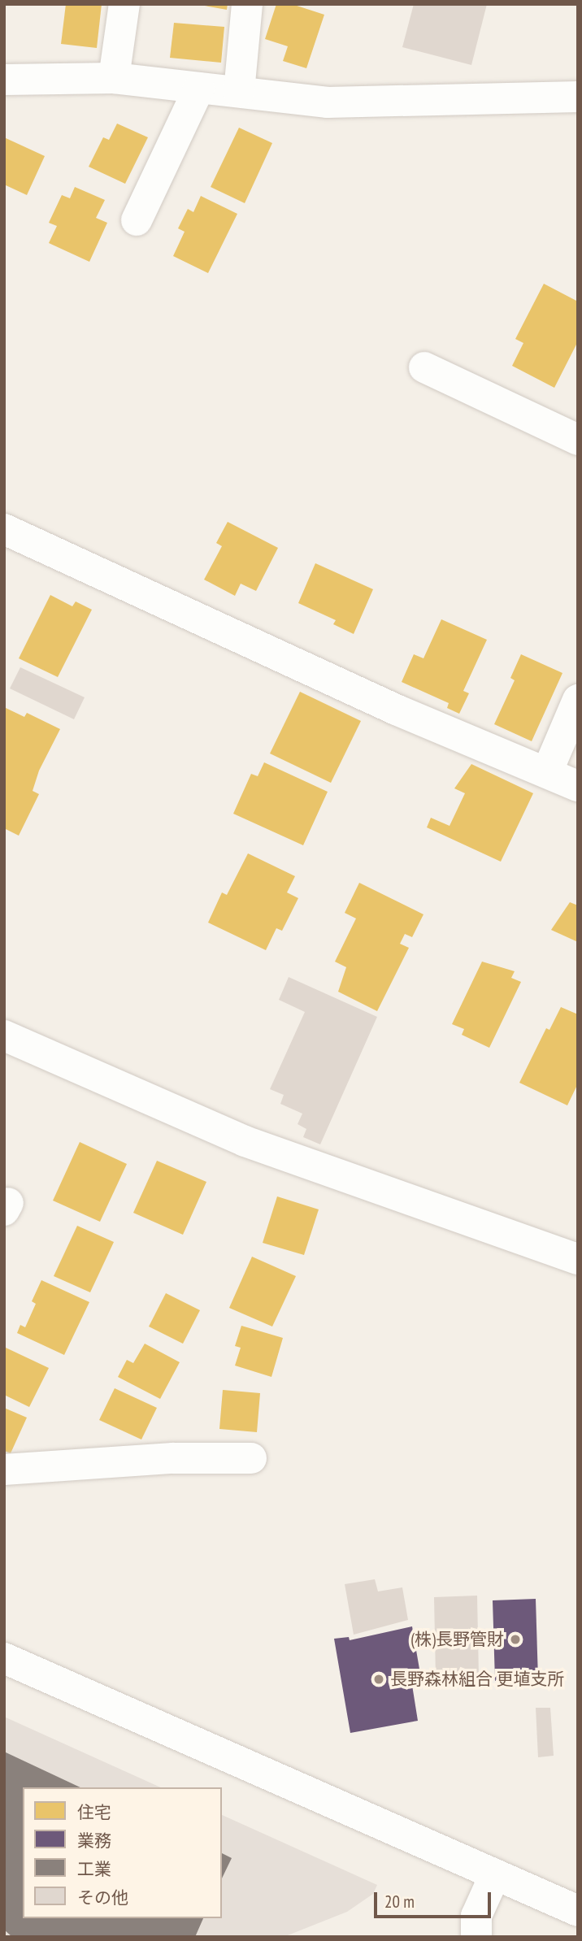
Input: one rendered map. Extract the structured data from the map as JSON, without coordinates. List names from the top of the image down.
{
  "places": ["(株)長野管財", "長野森林組合 更埴支所"],
  "legend": [
    "住宅",
    "業務",
    "工業",
    "その他"
  ],
  "scale_bar": "20 m"
}
